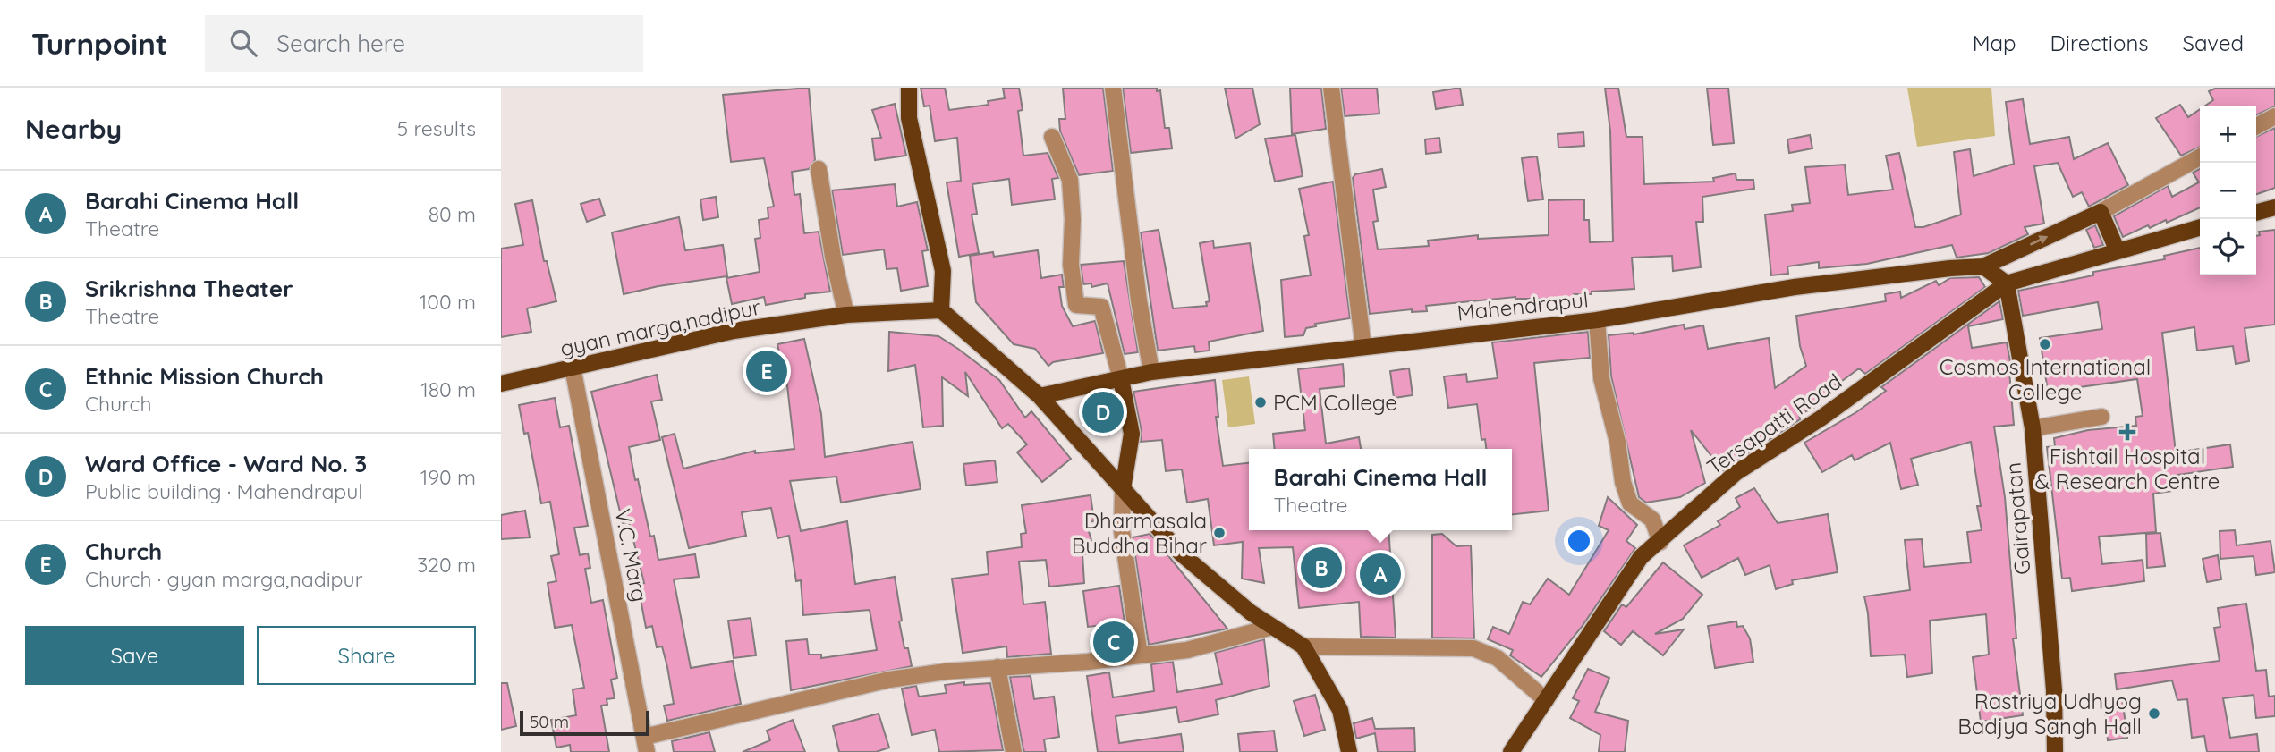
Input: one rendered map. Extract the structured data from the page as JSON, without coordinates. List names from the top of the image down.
{
  "streets": {
    "main road": [
      "Mahendrapul",
      "gyan marga,nadipur",
      "Tersapatti Road",
      "Gairapatan"
    ],
    "street": ["V.C. Marg"]
  },
  "crossings": [
    ["gyan marga,nadipur", "V.C. Marg"],
    ["Tersapatti Road", "Gairapatan"]
  ],
  "places": {
    "other": [
      "Cosmos International College",
      "PCM College",
      "Dharmasala Buddha Bihar",
      "Rastriya Udhyog Badjya Sangh Hall"
    ],
    "health": ["Fishtail Hospital & Research Centre"]
  },
  "scale_bar": "50 m",
  "page": {
    "header": "Turnpoint",
    "search": "Search here",
    "nav": ["Map", "Directions", "Saved"],
    "heading": ["Nearby", "5 results"],
    "map_buttons": ["+", "−"],
    "list": [
      {
        "mark": "A",
        "name": "Barahi Cinema Hall",
        "note": "Theatre",
        "value": "80 m"
      },
      {
        "mark": "B",
        "name": "Srikrishna Theater",
        "note": "Theatre",
        "value": "100 m"
      },
      {
        "mark": "C",
        "name": "Ethnic Mission Church",
        "note": "Church",
        "value": "180 m"
      },
      {
        "mark": "D",
        "name": "Ward Office - Ward No. 3",
        "note": "Public building · Mahendrapul",
        "value": "190 m"
      },
      {
        "mark": "E",
        "name": "Church",
        "note": "Church · gyan marga,nadipur",
        "value": "320 m"
      }
    ],
    "pins": [
      "E",
      "D",
      "B",
      "A",
      "C"
    ],
    "popup": ["Barahi Cinema Hall", "Theatre"],
    "buttons": ["Save", "Share"],
    "scale": "50 m"
  }
}
